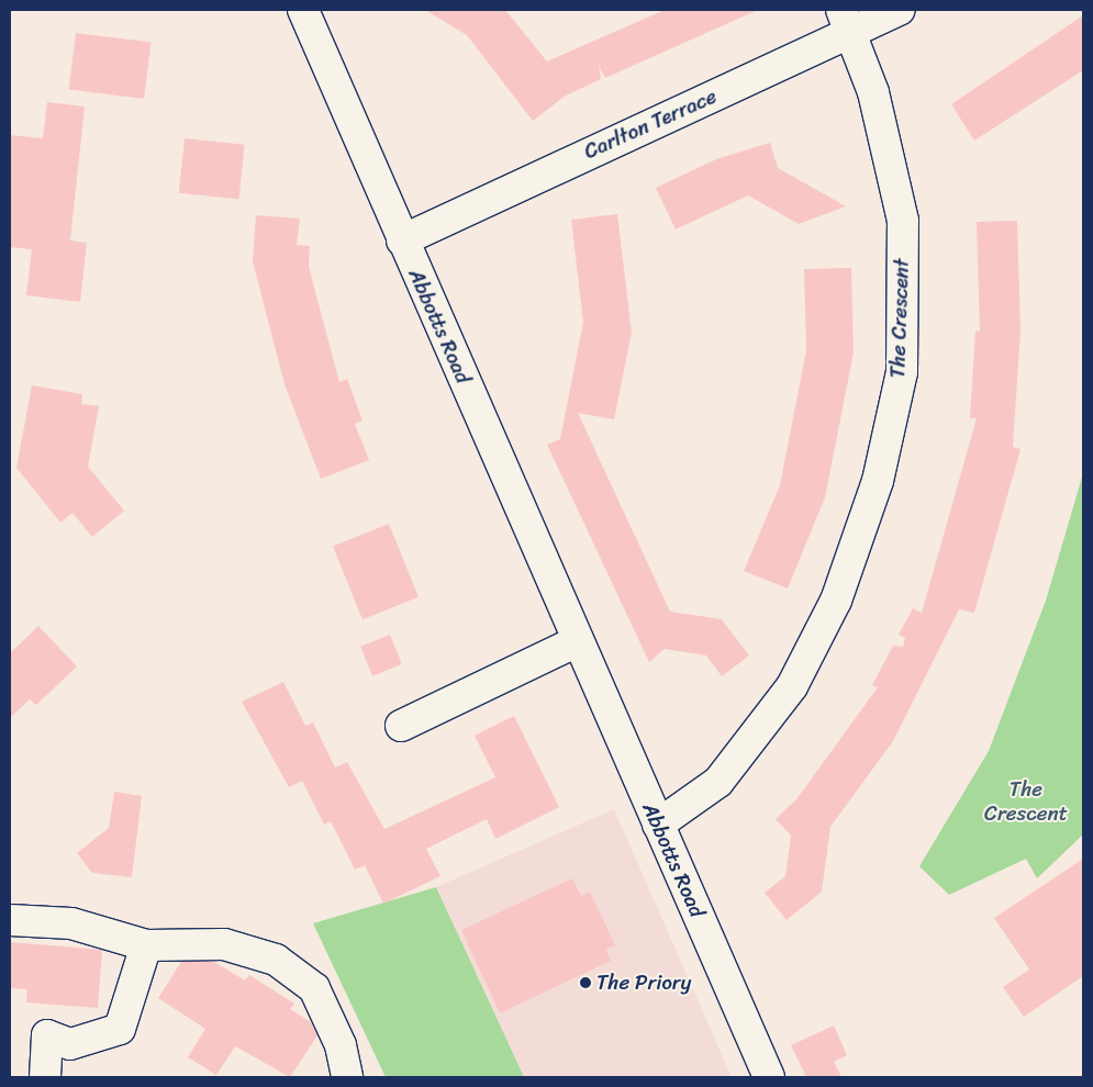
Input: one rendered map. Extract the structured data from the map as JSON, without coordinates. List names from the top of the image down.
{
  "streets": {
    "street": ["Carlton Terrace", "The Crescent", "Abbotts Road"]
  },
  "crossings": [
    ["Carlton Terrace", "The Crescent"],
    ["Carlton Terrace", "Abbotts Road"],
    ["The Crescent", "Abbotts Road"]
  ],
  "parks": ["The Crescent"],
  "places": ["The Priory"]
}
